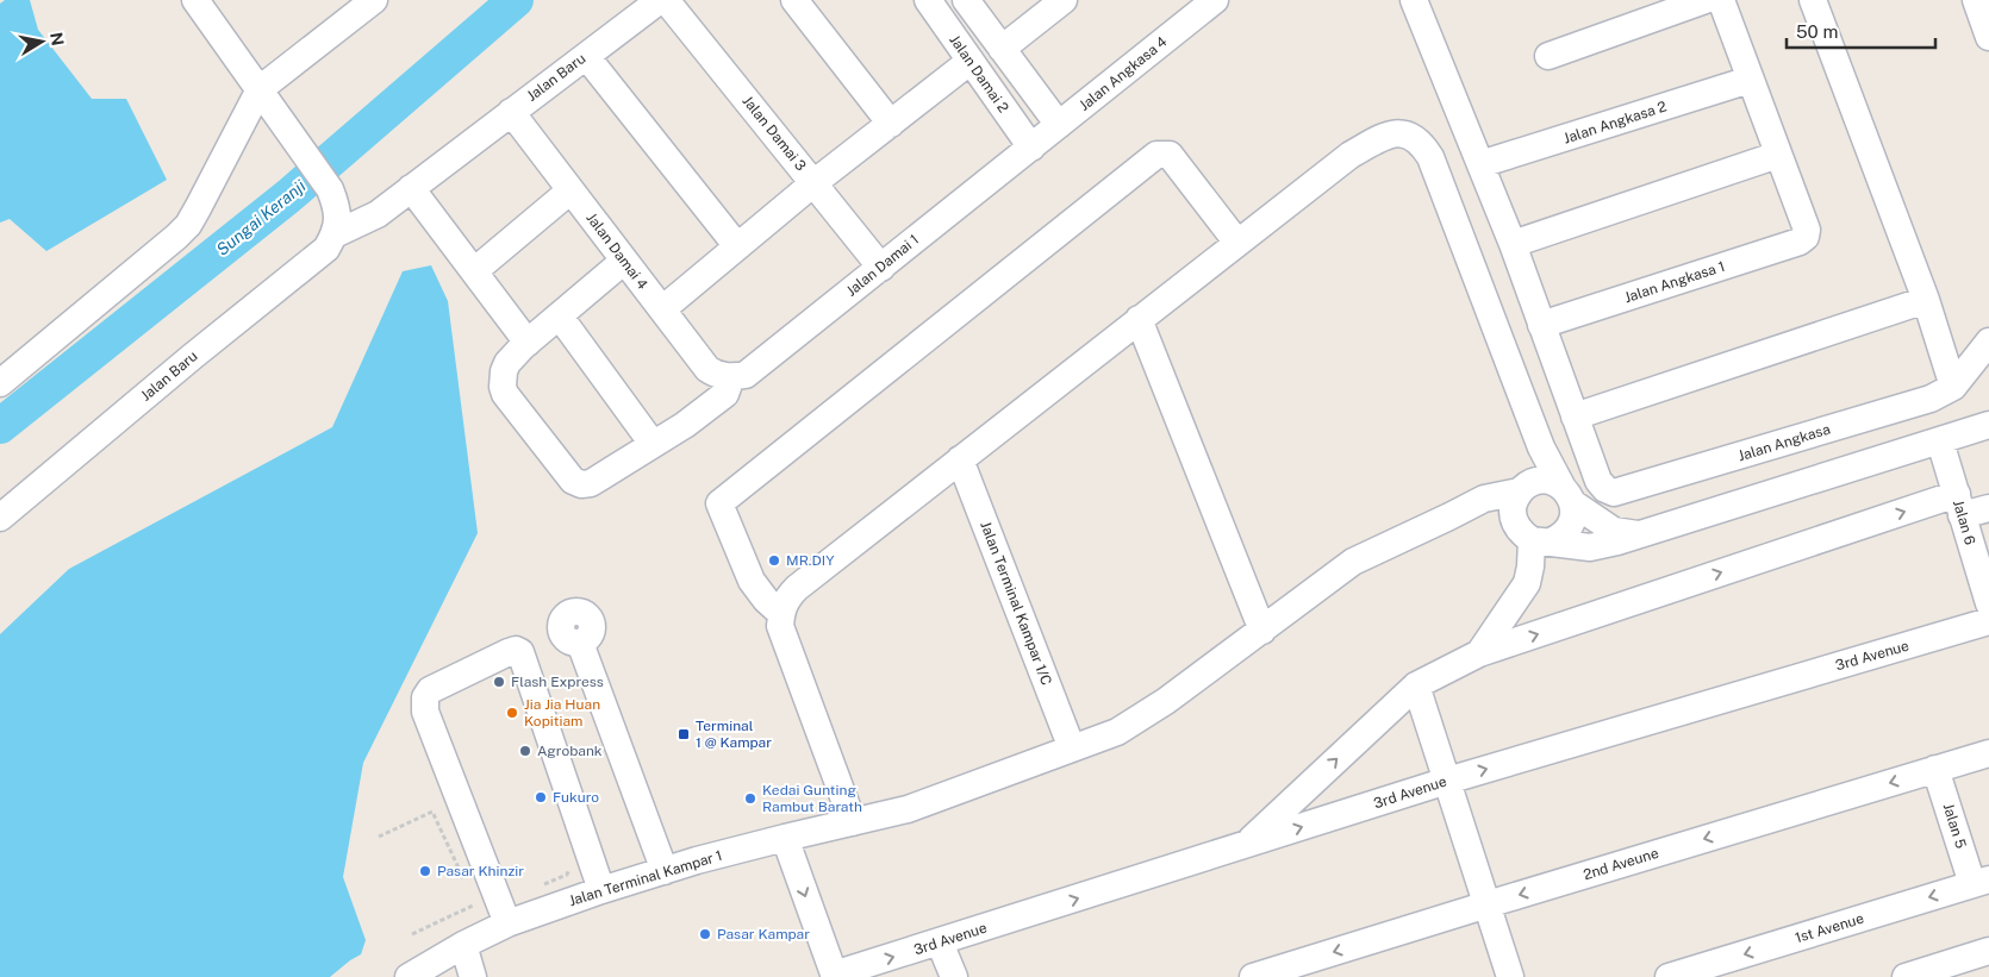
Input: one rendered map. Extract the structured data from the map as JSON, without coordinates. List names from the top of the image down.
{
  "streets": {
    "street": [
      "Jalan Damai 2",
      "Jalan Angkasa 4",
      "Jalan Baru",
      "Jalan Angkasa 2",
      "Jalan Damai 3",
      "Jalan Damai 4",
      "Jalan Damai 1",
      "Jalan Angkasa 1",
      "Jalan Angkasa",
      "Jalan 6",
      "Jalan Terminal Kampar 1/C",
      "3rd Avenue",
      "Jalan 5",
      "2nd Aveune",
      "Jalan Terminal Kampar 1",
      "1st Avenue"
    ]
  },
  "crossings": [
    ["Jalan Damai 2", "Jalan Angkasa 4"],
    ["Jalan Damai 2", "Jalan Damai 1"],
    ["Jalan Angkasa 4", "Jalan Damai 1"],
    ["Jalan Baru", "Jalan Damai 4"],
    ["Jalan Damai 3", "Jalan Damai 1"],
    ["Jalan Damai 4", "Jalan Damai 1"],
    ["Jalan Terminal Kampar 1/C", "Jalan Terminal Kampar 1"],
    ["Jalan 5", "2nd Aveune"],
    ["Jalan 5", "1st Avenue"]
  ],
  "one_way": ["2nd Aveune", "1st Avenue"],
  "water": ["Sungai Keranji"],
  "places": {
    "other": [
      "MR.DIY",
      "Flash Express",
      "Jia Jia Huan Kopitiam",
      "Agrobank",
      "Fukuro",
      "Kedai Gunting Rambut Barath",
      "Pasar Khinzir",
      "Pasar Kampar"
    ],
    "transit": ["Terminal 1 @ Kampar"]
  },
  "scale_bar": "50 m",
  "north": "right"
}
